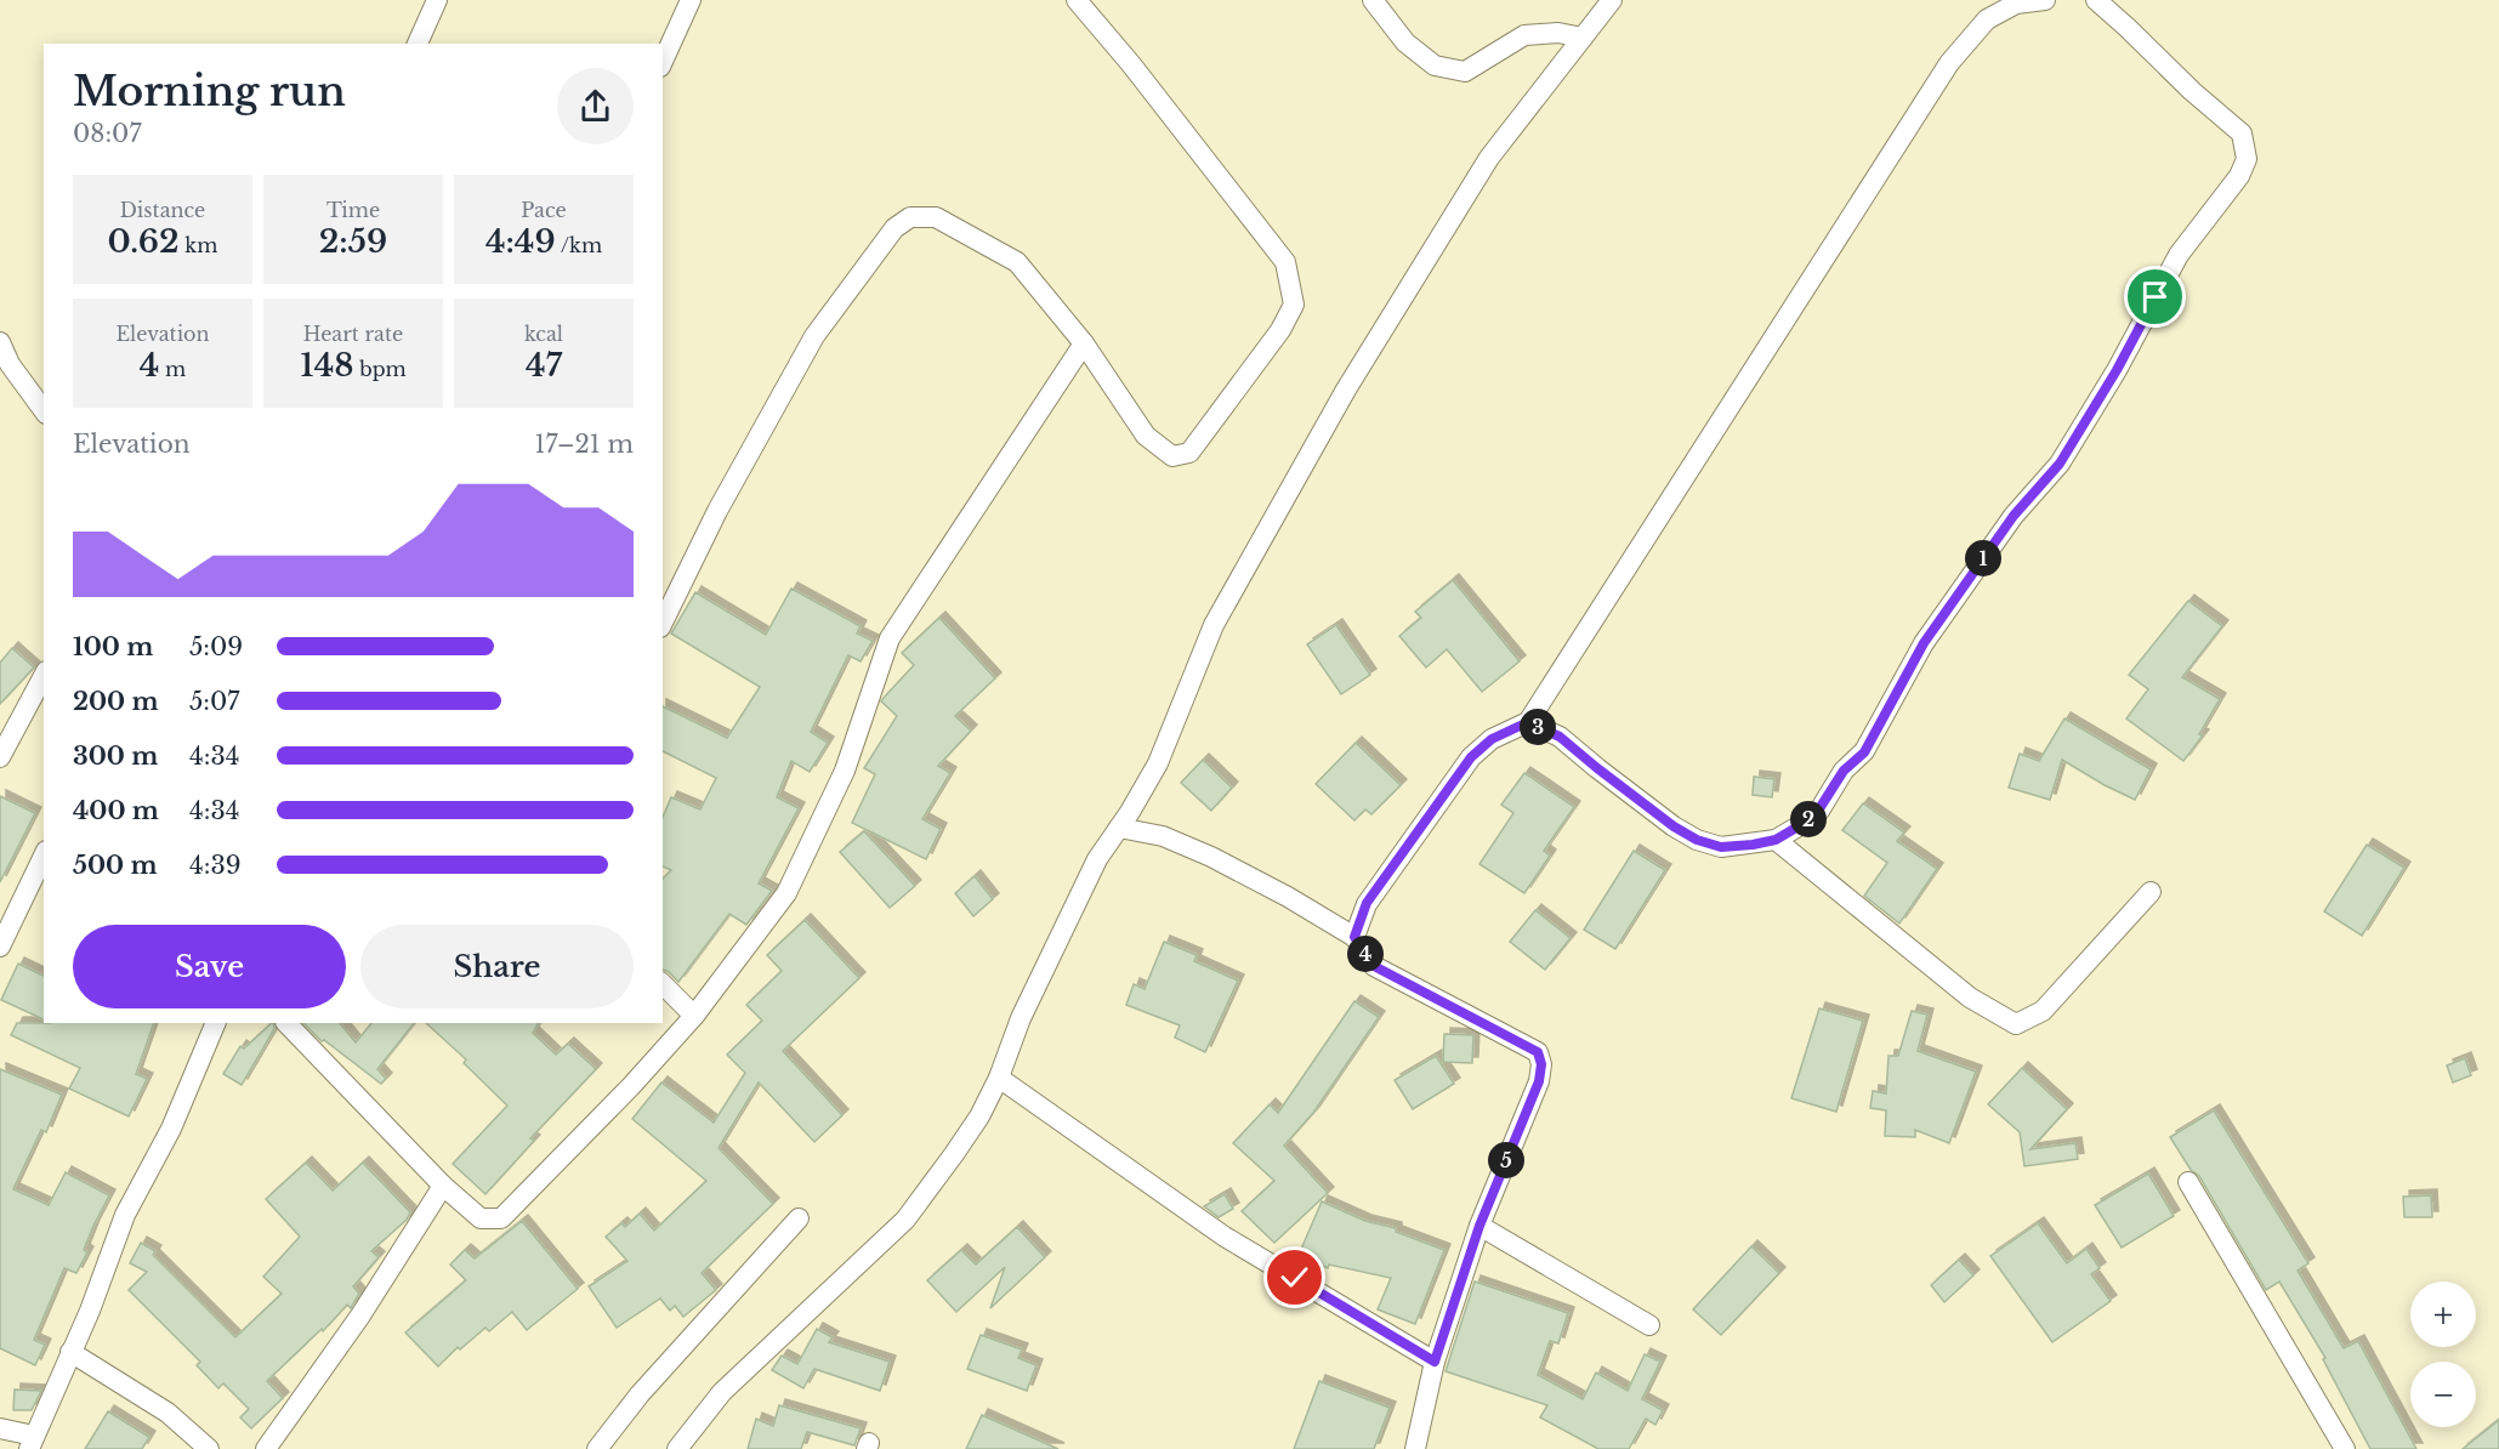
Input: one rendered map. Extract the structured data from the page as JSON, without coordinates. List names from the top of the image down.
{
  "page": {
    "heading": ["Morning run", "08:07"],
    "stats": [
      ["Distance", "0.62 km"],
      ["Time", "2:59"],
      ["Pace", "4:49 /km"],
      ["Elevation", "4 m"],
      ["Heart rate", "148 bpm"],
      ["kcal", "47"]
    ],
    "chart": ["Elevation", "17–21 m"],
    "pins": [
      "1",
      "3",
      "2",
      "4",
      "5"
    ],
    "list": [
      {
        "name": "100 m",
        "note": "5:09"
      },
      {
        "name": "200 m",
        "note": "5:07"
      },
      {
        "name": "300 m",
        "note": "4:34"
      },
      {
        "name": "400 m",
        "note": "4:34"
      },
      {
        "name": "500 m",
        "note": "4:39"
      }
    ],
    "buttons": ["Save", "Share"],
    "map_buttons": ["+", "−"]
  }
}
